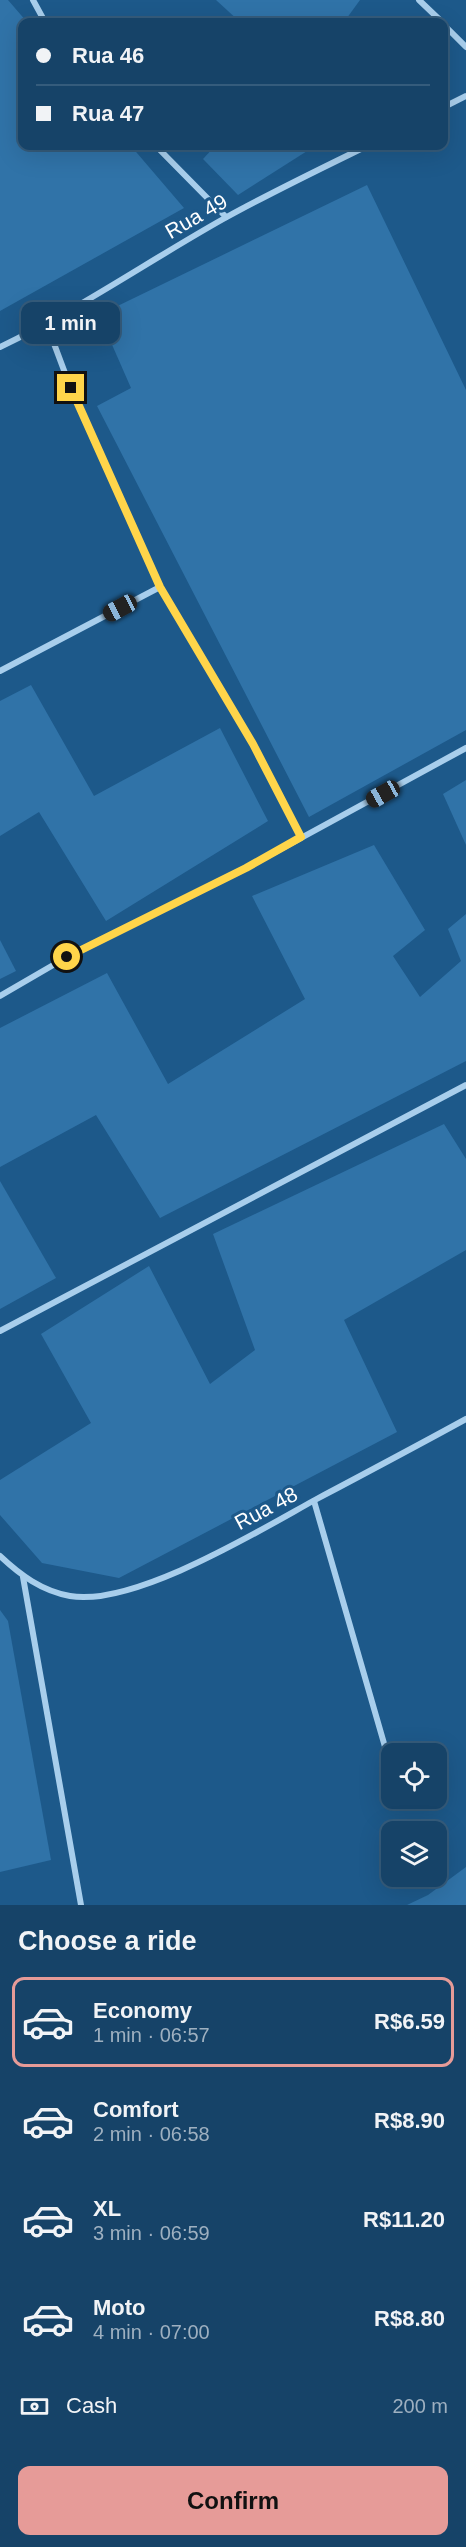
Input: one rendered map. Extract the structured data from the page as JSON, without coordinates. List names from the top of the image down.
{
  "streets": {
    "street": ["Rua 49", "Rua 48"]
  },
  "page": {
    "banner": ["Rua 46", "Rua 47"],
    "bubble": "1 min",
    "heading": "Choose a ride",
    "list": [
      {
        "name": "Economy",
        "note": "1 min · 06:57",
        "value": "R$6.59"
      },
      {
        "name": "Comfort",
        "note": "2 min · 06:58",
        "value": "R$8.90"
      },
      {
        "name": "XL",
        "note": "3 min · 06:59",
        "value": "R$11.20"
      },
      {
        "name": "Moto",
        "note": "4 min · 07:00",
        "value": "R$8.80"
      }
    ],
    "pay": ["Cash", "200 m"],
    "buttons": "Confirm"
  }
}
